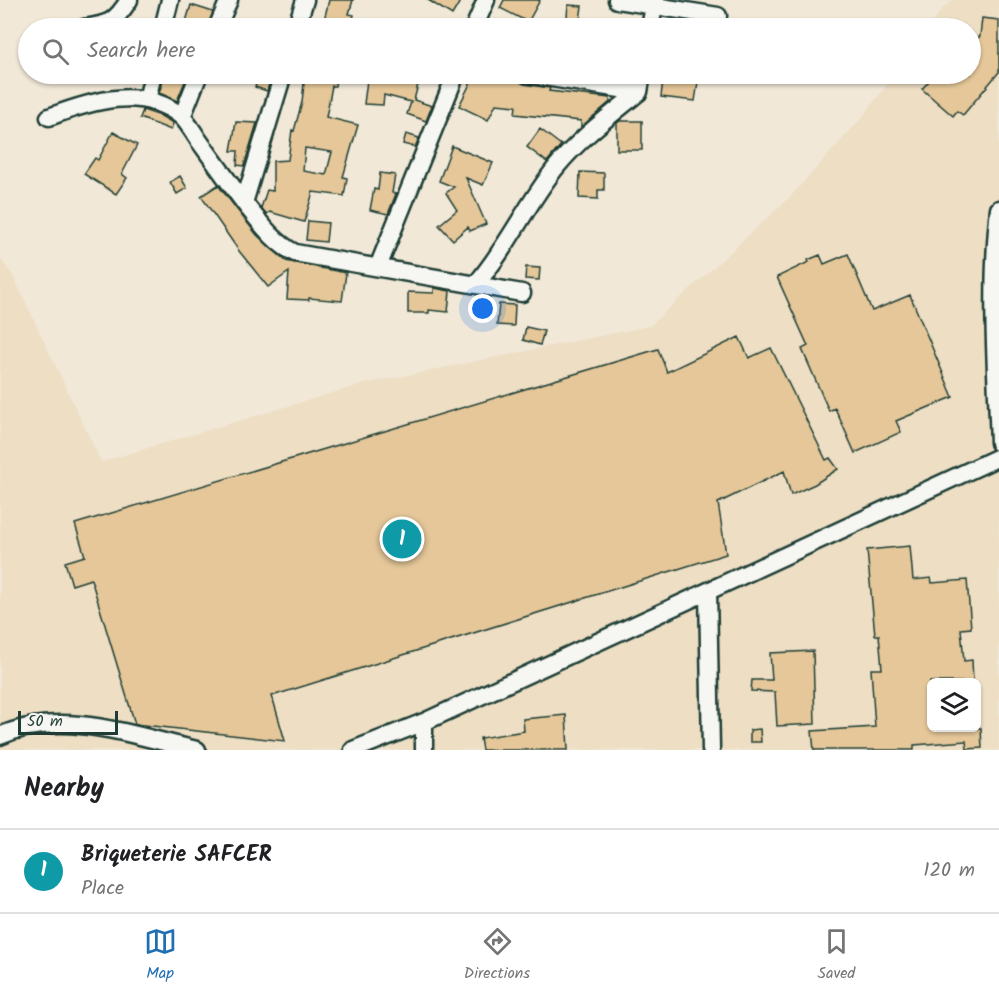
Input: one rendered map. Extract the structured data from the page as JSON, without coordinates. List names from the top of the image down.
{
  "scale_bar": "50 m",
  "page": {
    "search": "Search here",
    "pins": "1",
    "scale": "50 m",
    "heading": "Nearby",
    "list": [
      {
        "mark": "1",
        "name": "Briqueterie SAFCER",
        "note": "Place",
        "value": "120 m"
      }
    ],
    "nav": ["Map", "Directions", "Saved"]
  }
}
